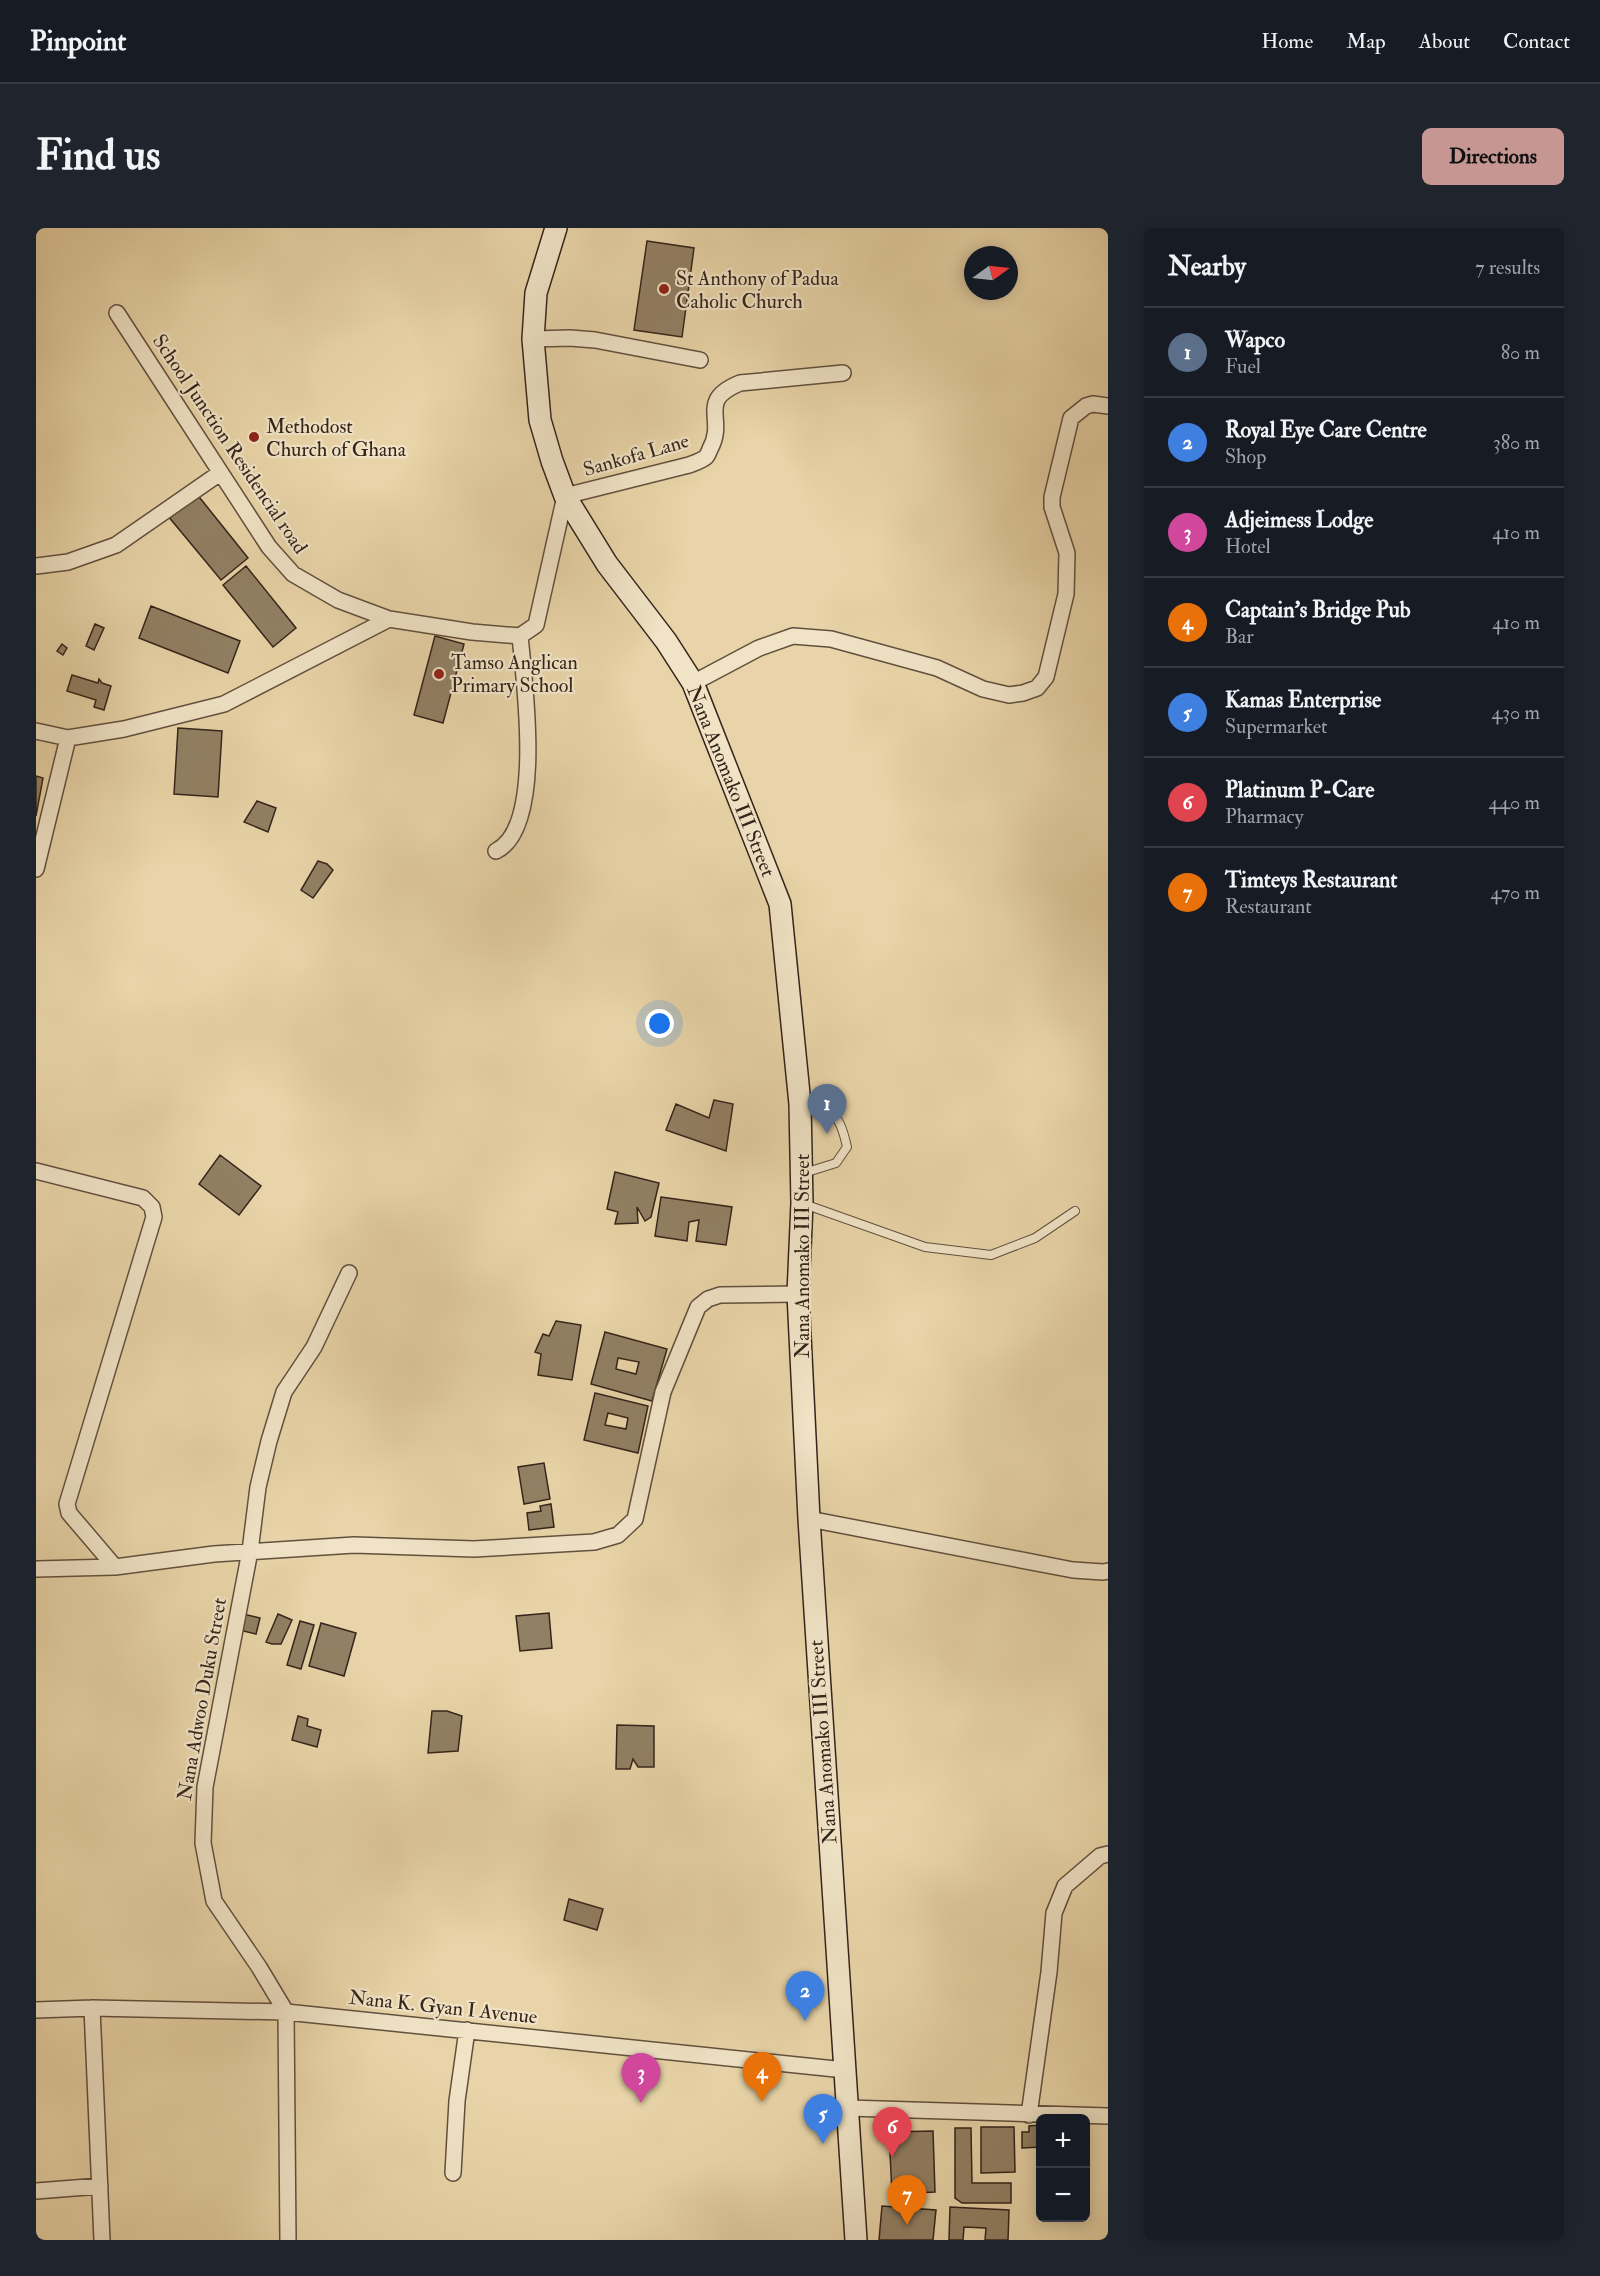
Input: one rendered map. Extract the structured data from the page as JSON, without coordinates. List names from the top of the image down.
{
  "streets": {
    "street": [
      "School Junction Residencial road",
      "Sankofa Lane",
      "Nana Anomako III Street",
      "Nana Adwoo Duku Street",
      "Nana K. Gyan I Avenue"
    ]
  },
  "crossings": [
    ["Sankofa Lane", "Nana Anomako III Street"],
    ["Nana Anomako III Street", "Nana K. Gyan I Avenue"],
    ["Nana Adwoo Duku Street", "Nana K. Gyan I Avenue"]
  ],
  "places": ["St Anthony of Padua Caholic Church", "Methodost Church of Ghana", "Tamso Anglican Primary School"],
  "north": "right",
  "page": {
    "header": "Pinpoint",
    "nav": [
      "Home",
      "Map",
      "About",
      "Contact"
    ],
    "buttons": "Directions",
    "title": "Find us",
    "heading": ["Nearby", "7 results"],
    "list": [
      {
        "mark": "1",
        "name": "Wapco",
        "note": "Fuel",
        "value": "80 m"
      },
      {
        "mark": "2",
        "name": "Royal Eye Care Centre",
        "note": "Shop",
        "value": "380 m"
      },
      {
        "mark": "3",
        "name": "Adjeimess Lodge",
        "note": "Hotel",
        "value": "410 m"
      },
      {
        "mark": "4",
        "name": "Captain's Bridge Pub",
        "note": "Bar",
        "value": "410 m"
      },
      {
        "mark": "5",
        "name": "Kamas Enterprise",
        "note": "Supermarket",
        "value": "430 m"
      },
      {
        "mark": "6",
        "name": "Platinum P-Care",
        "note": "Pharmacy",
        "value": "440 m"
      },
      {
        "mark": "7",
        "name": "Timteys Restaurant",
        "note": "Restaurant",
        "value": "470 m"
      }
    ],
    "pins": [
      "1",
      "2",
      "4",
      "3",
      "5",
      "6",
      "7"
    ],
    "map_buttons": ["+", "−"]
  }
}
